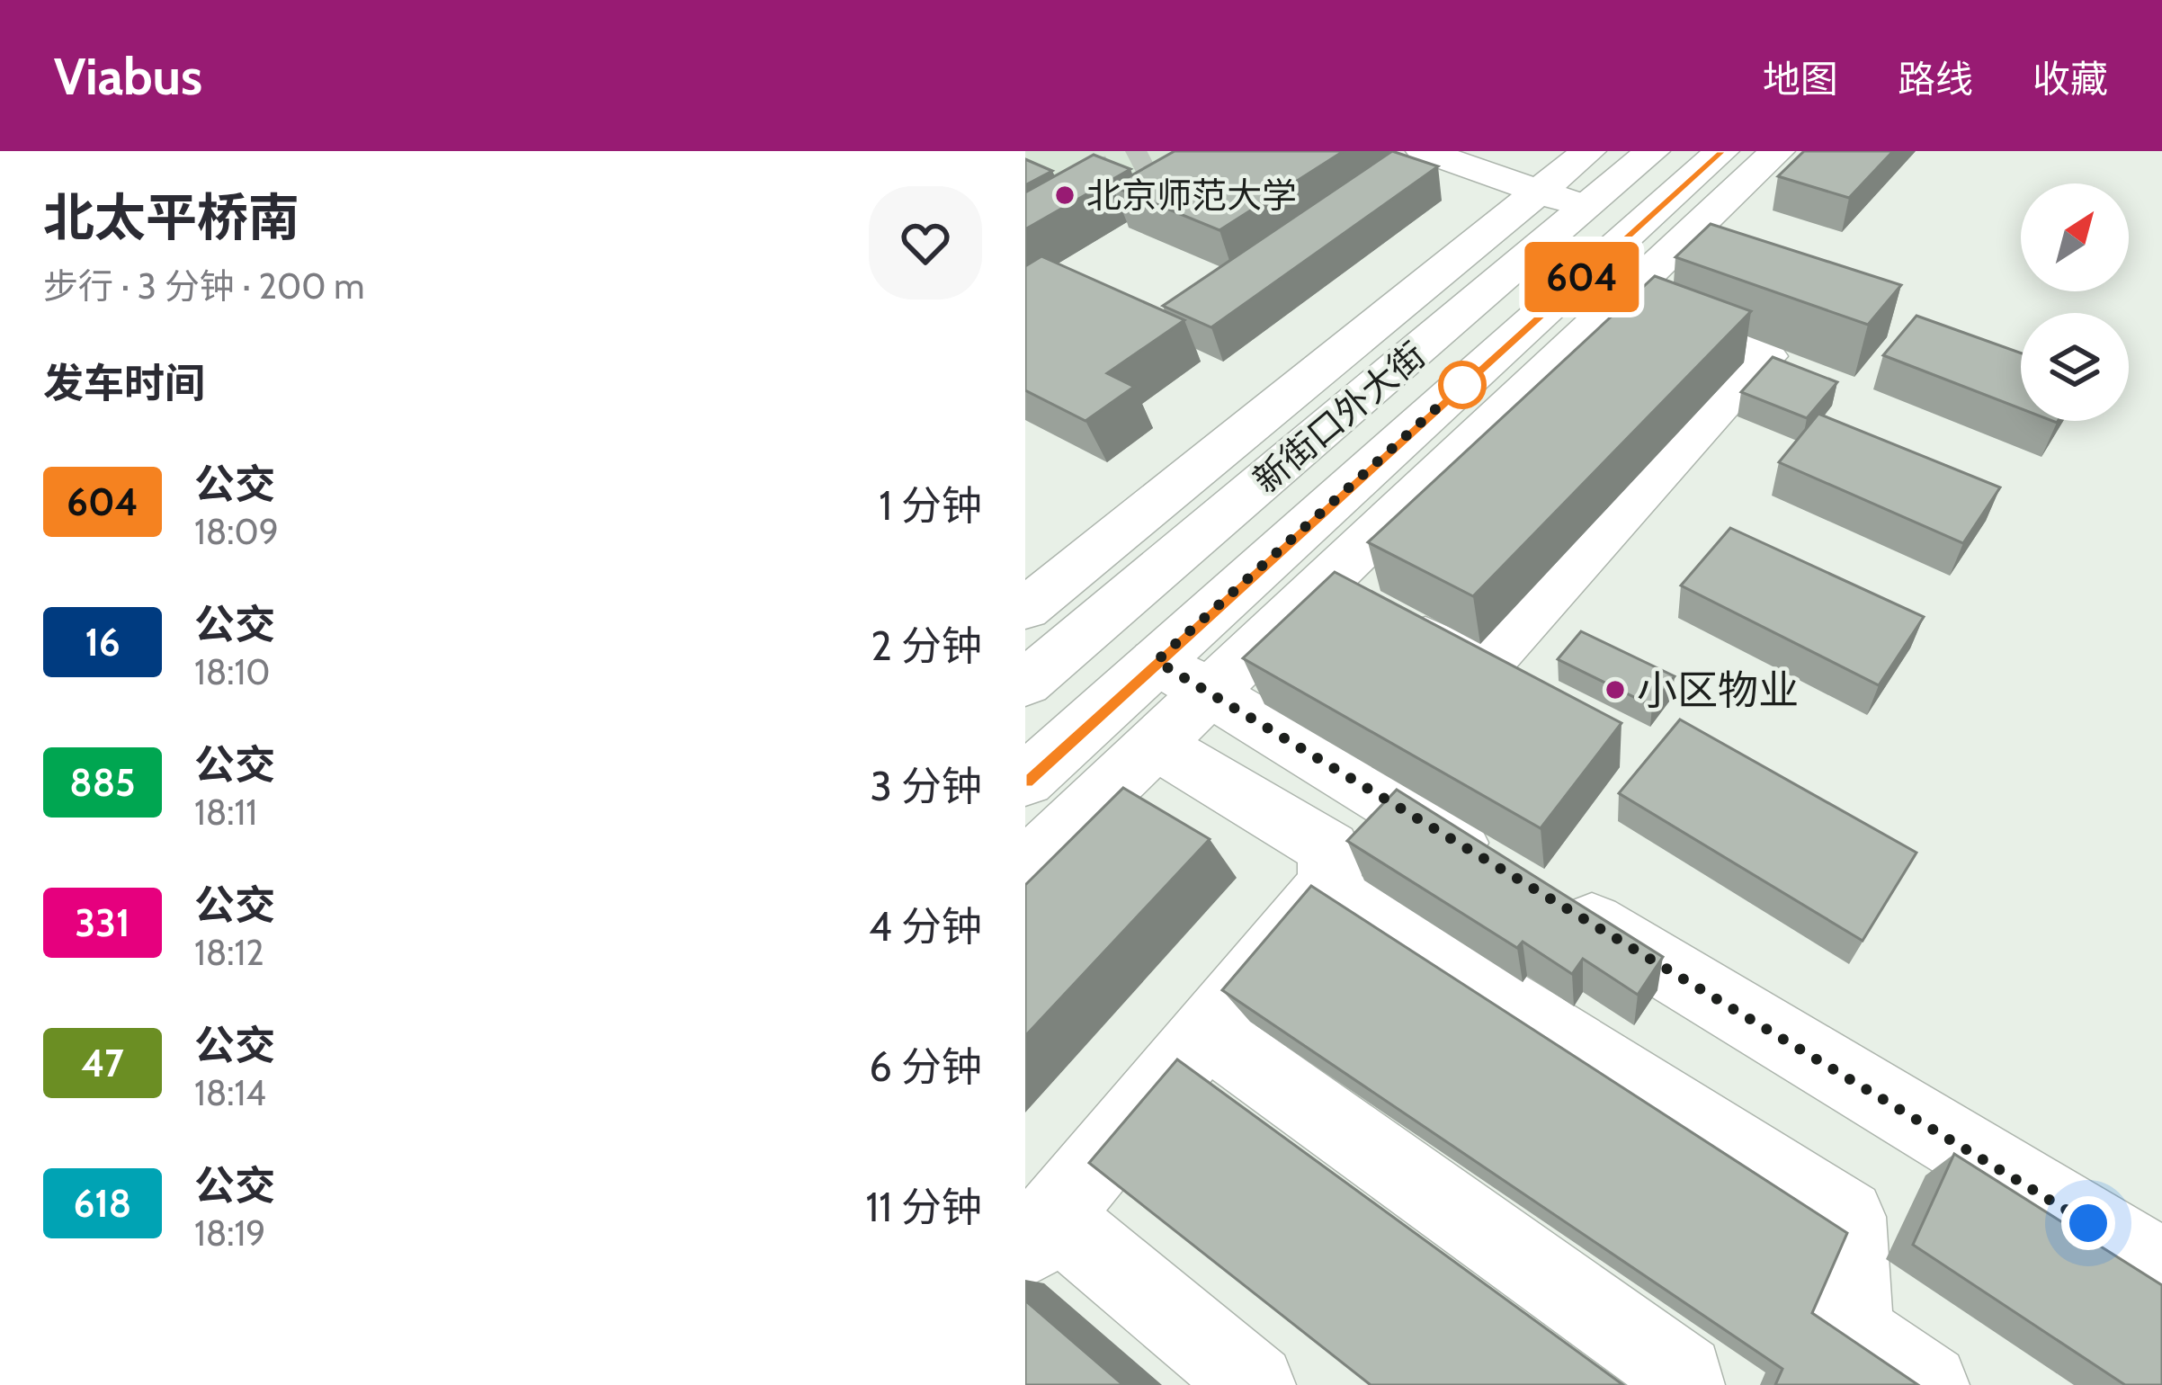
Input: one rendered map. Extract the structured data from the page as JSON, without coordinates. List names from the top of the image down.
{
  "streets": {
    "street": ["新街口外大街"]
  },
  "places": ["北京师范大学", "小区物业"],
  "lines": ["bus line 604"],
  "north": "top right",
  "page": {
    "header": "Viabus",
    "nav": ["地图", "路线", "收藏"],
    "heading": [
      ["北太平桥南", "步行 · 3 分钟 · 200 m"],
      "发车时间"
    ],
    "on_map": "604",
    "list": [
      {
        "mark": "604",
        "name": "公交",
        "note": "18:09",
        "value": "1 分钟"
      },
      {
        "mark": "16",
        "name": "公交",
        "note": "18:10",
        "value": "2 分钟"
      },
      {
        "mark": "885",
        "name": "公交",
        "note": "18:11",
        "value": "3 分钟"
      },
      {
        "mark": "331",
        "name": "公交",
        "note": "18:12",
        "value": "4 分钟"
      },
      {
        "mark": "47",
        "name": "公交",
        "note": "18:14",
        "value": "6 分钟"
      },
      {
        "mark": "618",
        "name": "公交",
        "note": "18:19",
        "value": "11 分钟"
      }
    ]
  }
}
